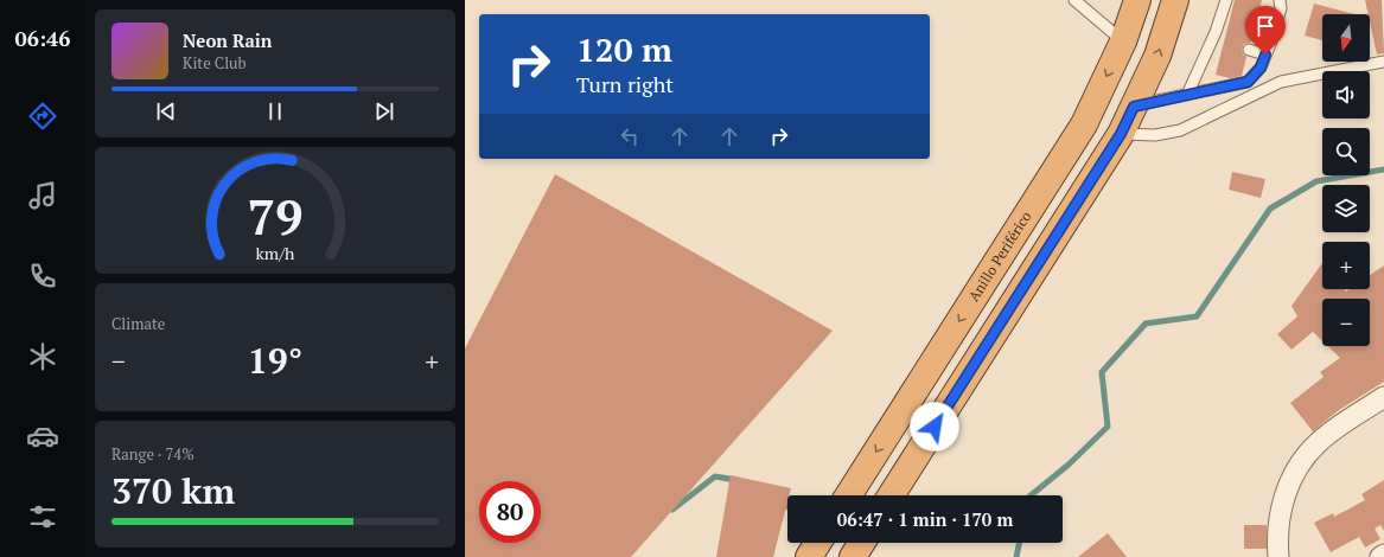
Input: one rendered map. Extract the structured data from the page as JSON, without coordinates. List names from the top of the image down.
{
  "streets": {
    "highway": ["Anillo Periférico"]
  },
  "north": "bottom",
  "page": {
    "tabs": "06:46",
    "map_buttons": ["+", "−"],
    "turn": ["120 m", "Turn right"],
    "song": ["Neon Rain", "Kite Club"],
    "tile": [
      "Climate",
      ["Range · 74%", "370 km"]
    ],
    "heat": ["−", "19°", "+"],
    "limit": "80",
    "trip": "06:47 · 1 min · 170 m",
    "gauge": ["79", "km/h"]
  }
}
